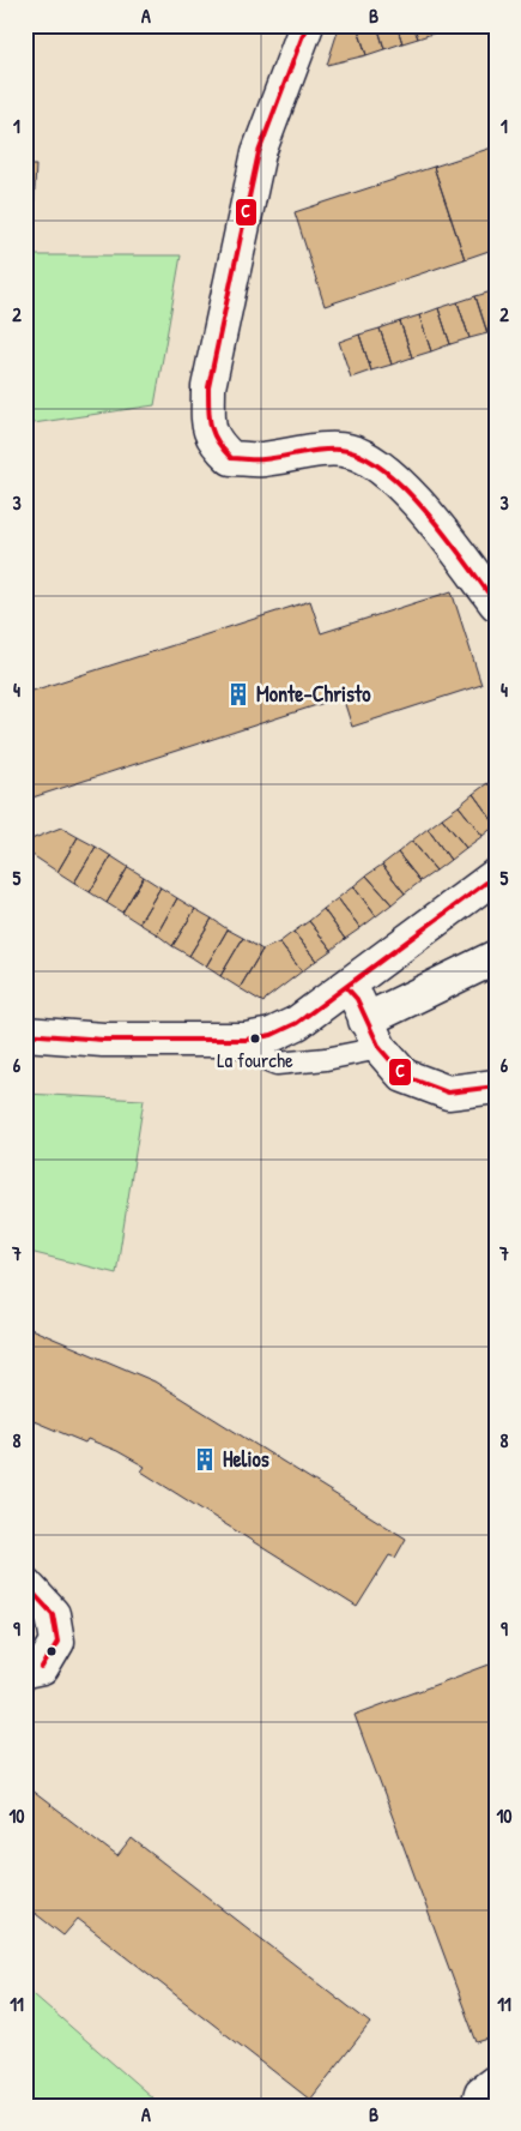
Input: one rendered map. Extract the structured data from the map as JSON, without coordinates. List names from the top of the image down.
{
  "places": {
    "building": ["Monte-Christo", "Helios"],
    "other": ["La fourche"]
  },
  "lines": ["transit line C"],
  "grid": {
    "columns": ["A", "B"],
    "rows": [
      "1",
      "2",
      "3",
      "4",
      "5",
      "6",
      "7",
      "8",
      "9",
      "10",
      "11"
    ]
  }
}
